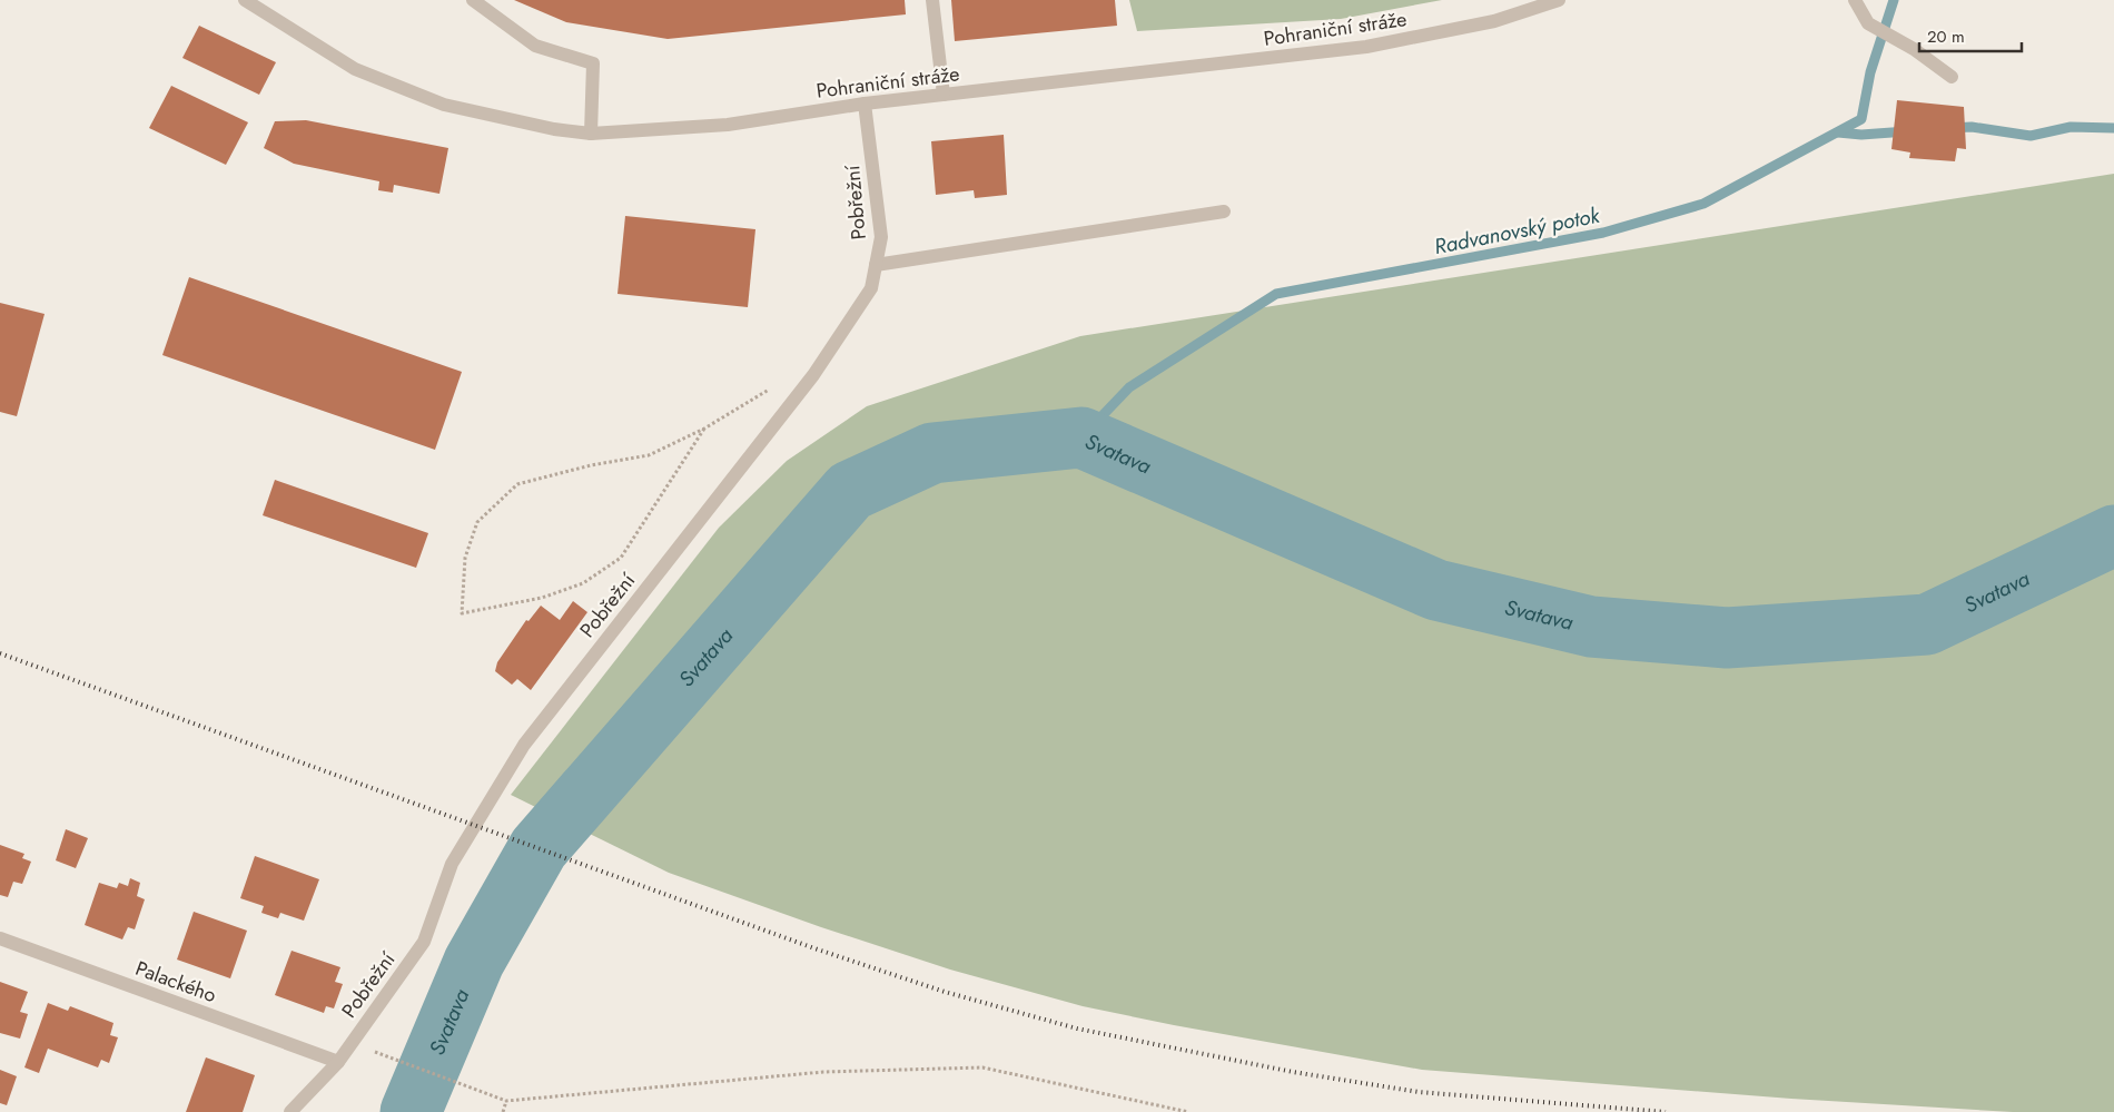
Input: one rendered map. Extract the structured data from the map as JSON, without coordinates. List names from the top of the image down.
{
  "streets": {
    "street": ["Pohraniční stráže", "Pobřežní", "Palackého"]
  },
  "crossings": [
    ["Pohraniční stráže", "Pobřežní"],
    ["Pobřežní", "Palackého"]
  ],
  "water": ["Radvanovský potok", "Svatava"],
  "scale_bar": "20 m"
}
